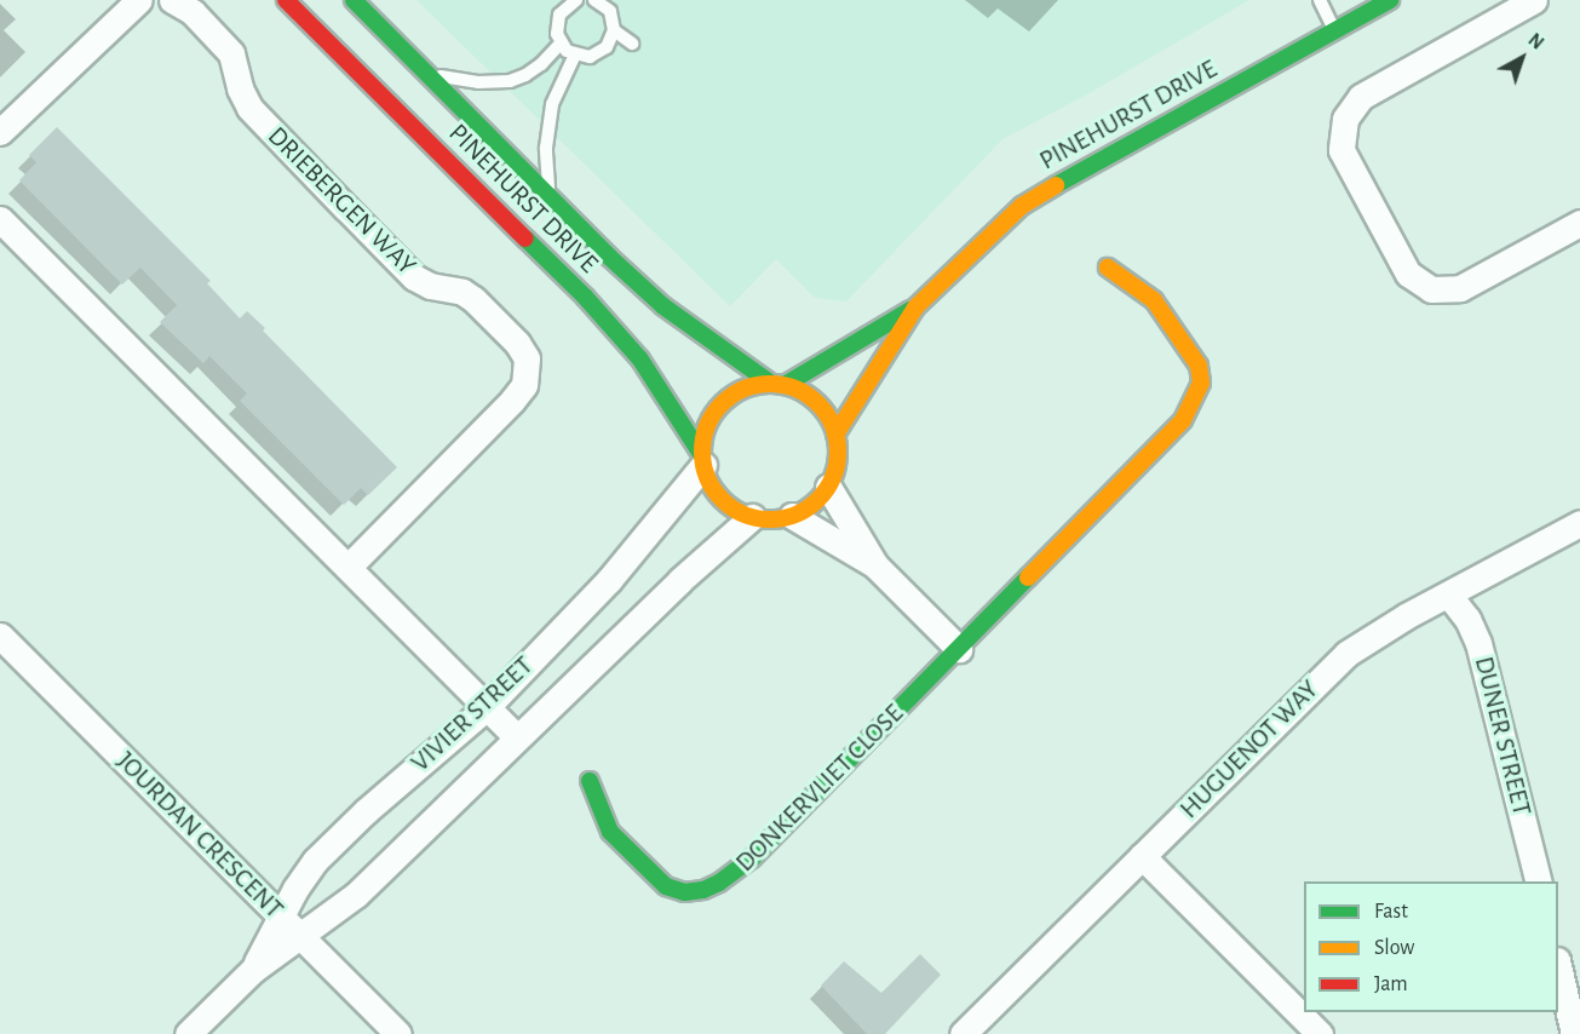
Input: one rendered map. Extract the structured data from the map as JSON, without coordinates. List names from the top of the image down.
{
  "streets": {
    "street": [
      "PINEHURST DRIVE",
      "DRIEBERGEN WAY",
      "VIVIER STREET",
      "DUNER STREET",
      "HUGUENOT WAY",
      "DONKERVLIET CLOSE",
      "JOURDAN CRESCENT"
    ]
  },
  "crossings": [
    ["PINEHURST DRIVE", "VIVIER STREET"],
    ["VIVIER STREET", "JOURDAN CRESCENT"],
    ["DUNER STREET", "HUGUENOT WAY"]
  ],
  "legend": ["Fast", "Slow", "Jam"],
  "north": "top right"
}
